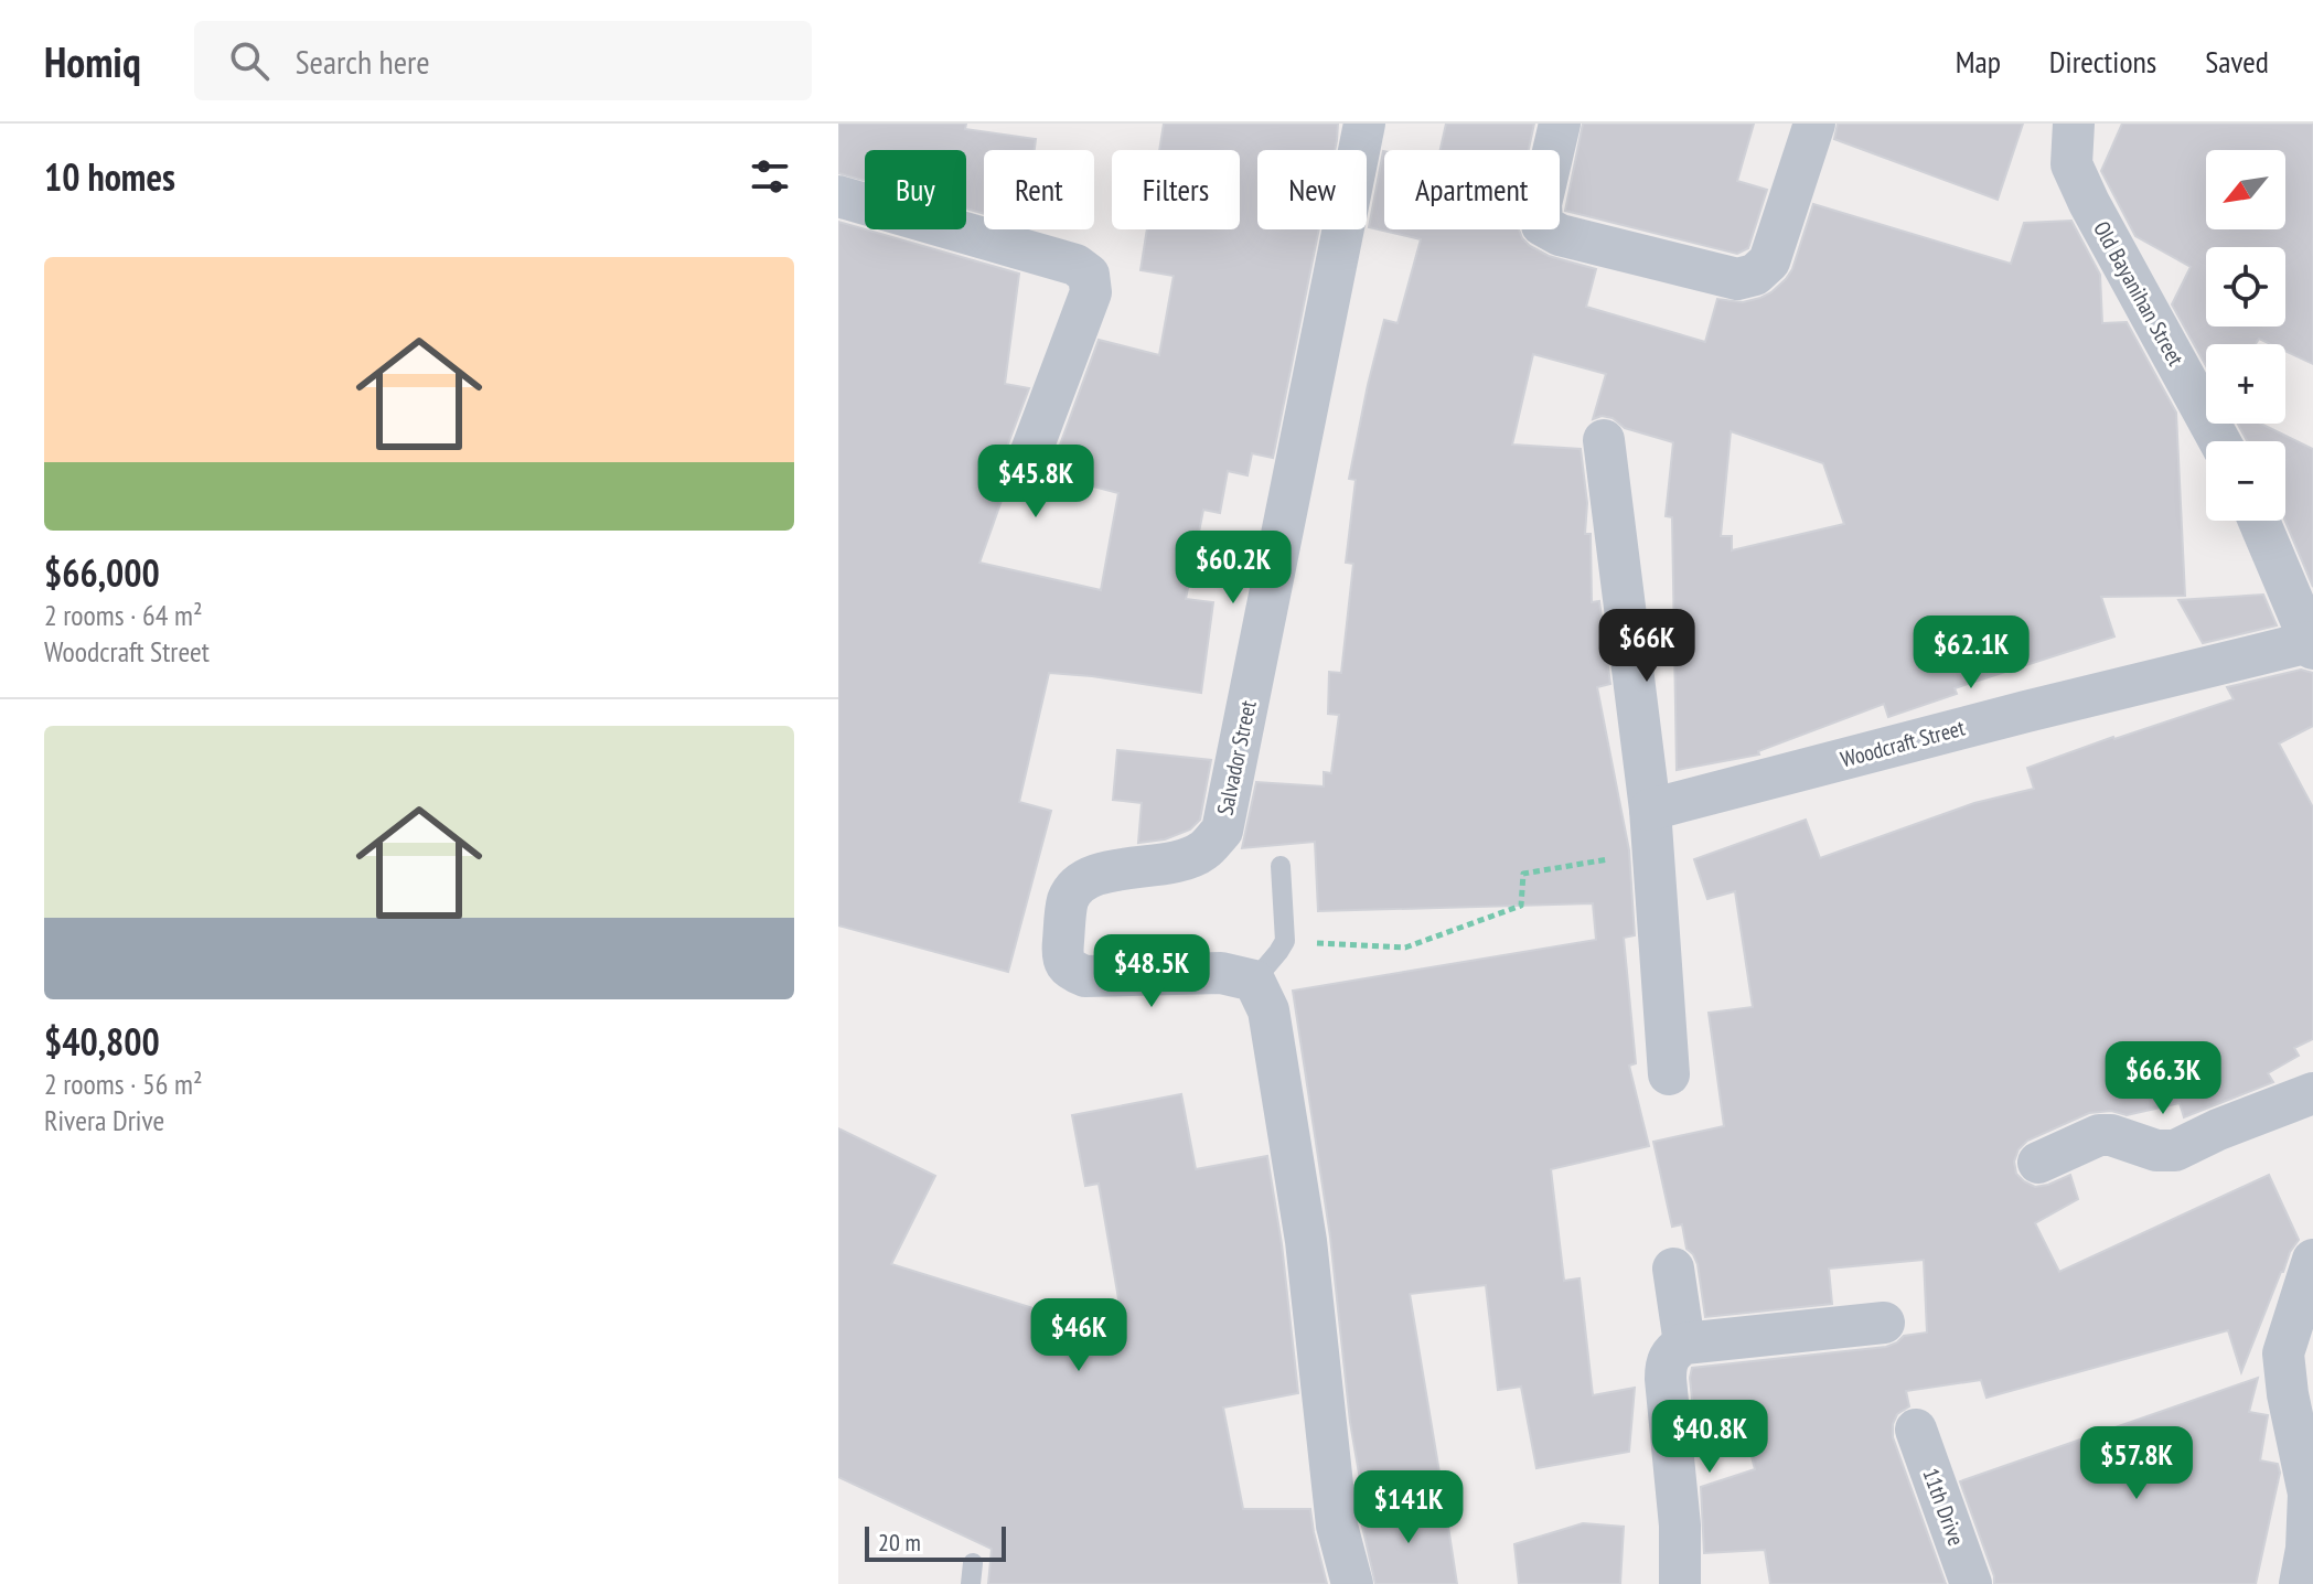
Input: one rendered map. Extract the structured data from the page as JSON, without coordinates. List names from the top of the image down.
{
  "streets": {
    "street": [
      "Old Bayanihan Street",
      "Woodcraft Street",
      "Salvador Street",
      "11th Drive"
    ]
  },
  "scale_bar": "20 m",
  "north": "bottom left",
  "page": {
    "header": "Homiq",
    "search": "Search here",
    "nav": ["Map", "Directions", "Saved"],
    "heading": "10 homes",
    "map_buttons": ["+", "−"],
    "chip": [
      "Buy",
      "Rent",
      "Filters",
      "New",
      "Apartment"
    ],
    "list": [
      {
        "name": "$66,000",
        "note": "2 rooms · 64 m² · Woodcraft Street"
      },
      {
        "name": "$40,800",
        "note": "2 rooms · 56 m² · Rivera Drive"
      }
    ],
    "price": [
      "$45.8K",
      "$60.2K",
      "$66K",
      "$62.1K",
      "$48.5K",
      "$66.3K",
      "$46K",
      "$40.8K",
      "$57.8K",
      "$141K"
    ],
    "scale": "20 m"
  }
}
